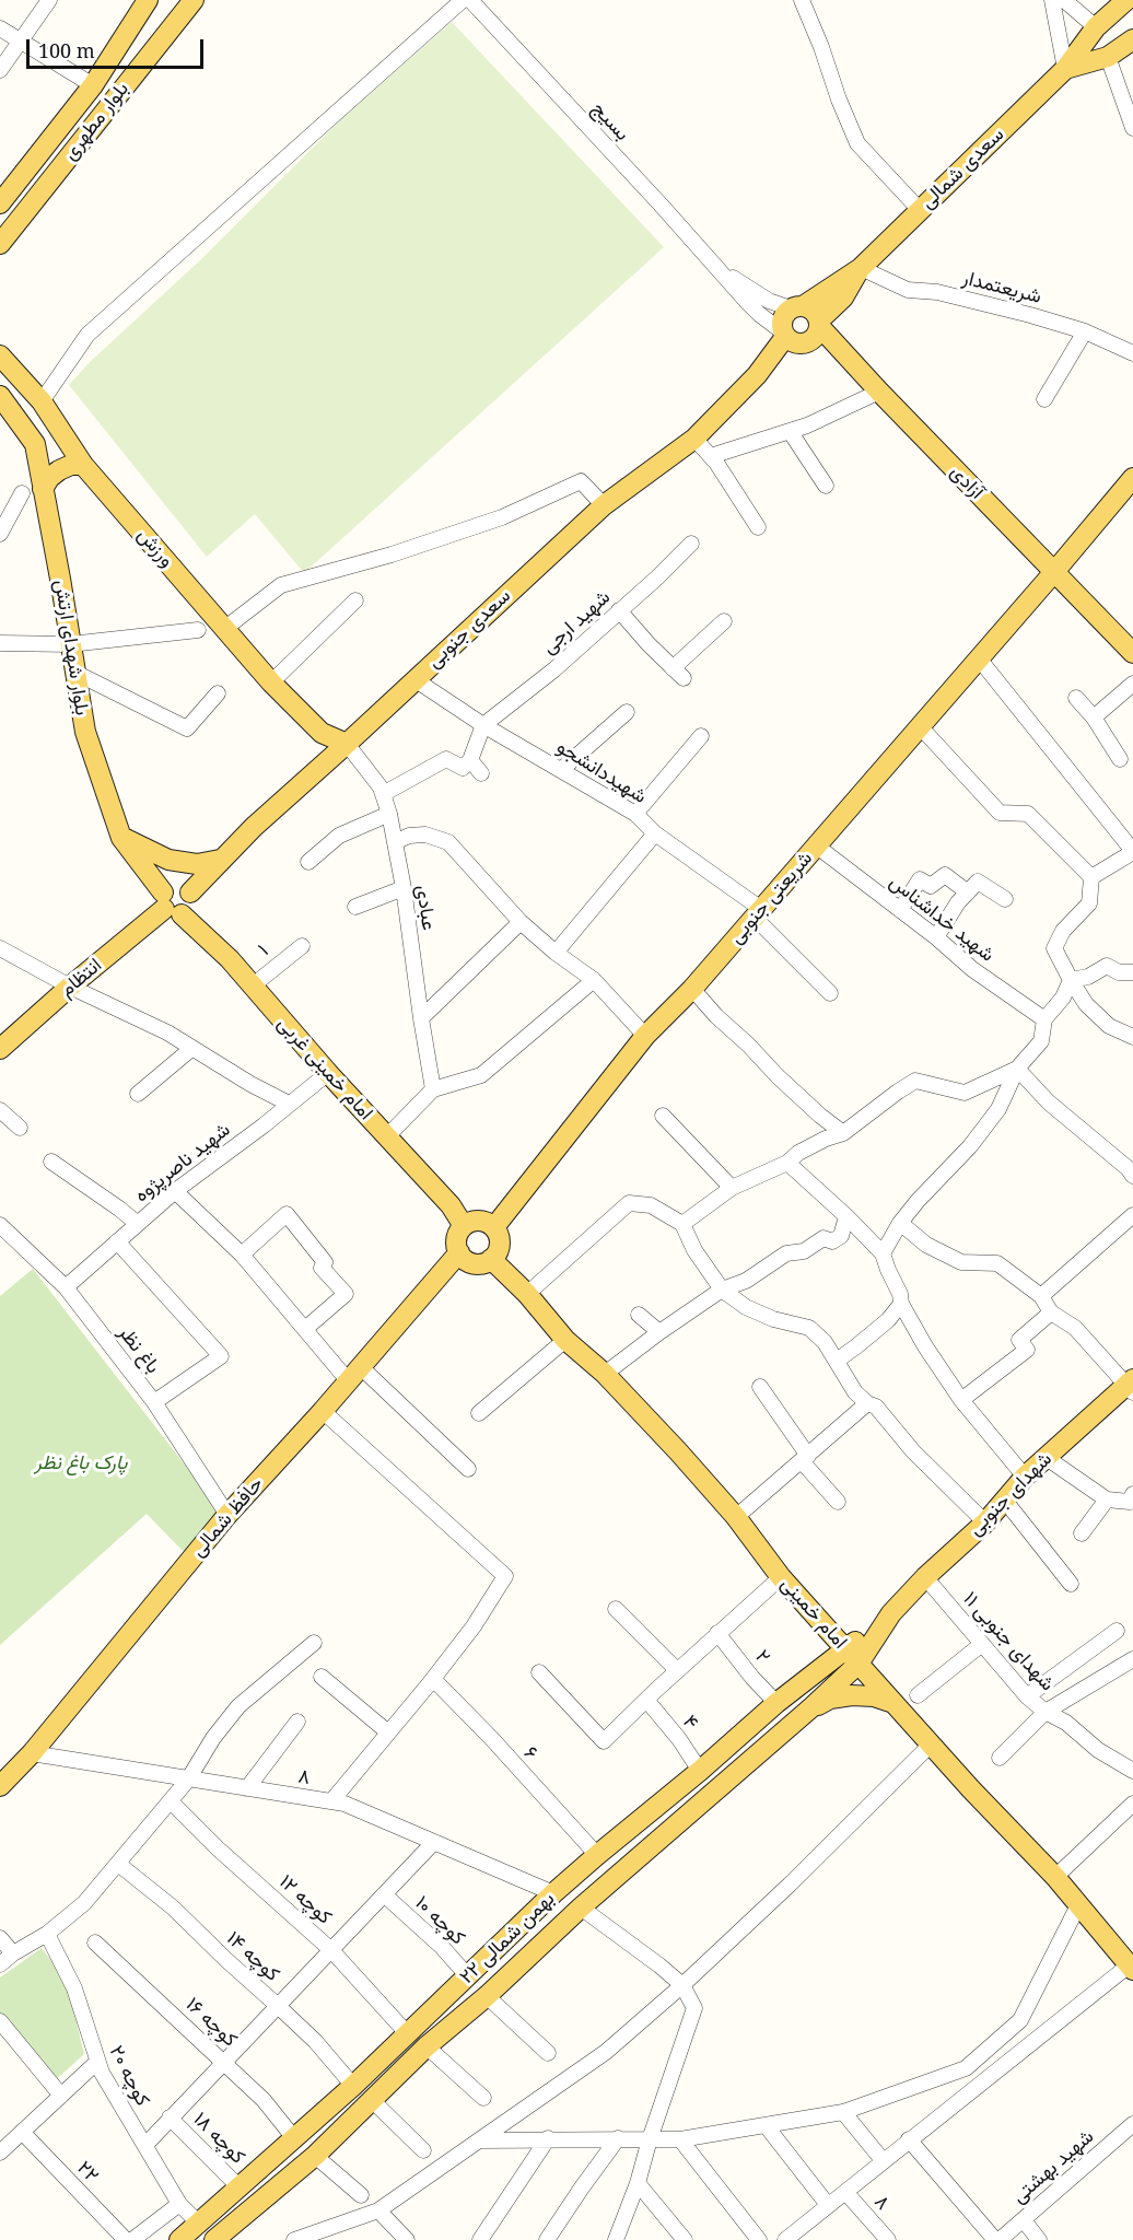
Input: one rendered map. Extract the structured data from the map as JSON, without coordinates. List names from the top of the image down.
{
  "streets": {
    "main road": [
      "بلوار مطهری",
      "سعدی شمالی",
      "آزادی",
      "ورزش",
      "سعدی جنوبی",
      "بلوار شهدای ارتش",
      "شریعتی جنوبی",
      "انتظام",
      "امام خمینی غربی",
      "شهدای جنوبی",
      "حافظ شمالی",
      "امام خمینی",
      "۲۲ بهمن شمالی"
    ],
    "street": [
      "بسیج",
      "شریعتمدار",
      "شهید ارجی",
      "شهیددانشجو",
      "عبادی",
      "شهید خداشناس",
      "۱",
      "شهید ناصرپژوه",
      "باغ نظر",
      "۱۱ شهدای جنوبی",
      "۲",
      "۴",
      "۶",
      "۸",
      "کوچه ۱۲",
      "کوچه ۱۰",
      "کوچه ۱۴",
      "کوچه ۱۶",
      "کوچه ۲۰",
      "کوچه ۱۸",
      "شهید بهشتی",
      "۲۲"
    ]
  },
  "crossings": [
    ["سعدی شمالی", "شریعتمدار"],
    ["سعدی شمالی", "سعدی جنوبی"],
    ["شریعتمدار", "سعدی جنوبی"],
    ["آزادی", "سعدی جنوبی"],
    ["آزادی", "شریعتی جنوبی"],
    ["ورزش", "سعدی جنوبی"],
    ["ورزش", "عبادی"],
    ["شهید ارجی", "شهیددانشجو"],
    ["سعدی جنوبی", "شهیددانشجو"],
    ["سعدی جنوبی", "عبادی"],
    ["بلوار شهدای ارتش", "انتظام"],
    ["بلوار شهدای ارتش", "امام خمینی غربی"],
    ["شهیددانشجو", "شریعتی جنوبی"],
    ["شریعتی جنوبی", "شهید خداشناس"],
    ["شریعتی جنوبی", "امام خمینی غربی"],
    ["شریعتی جنوبی", "حافظ شمالی"],
    ["شریعتی جنوبی", "امام خمینی"],
    ["۱", "امام خمینی غربی"],
    ["انتظام", "امام خمینی غربی"],
    ["امام خمینی غربی", "شهید ناصرپژوه"],
    ["امام خمینی غربی", "حافظ شمالی"],
    ["امام خمینی غربی", "امام خمینی"],
    ["شهید ناصرپژوه", "باغ نظر"],
    ["باغ نظر", "حافظ شمالی"],
    ["شهدای جنوبی", "امام خمینی"],
    ["شهدای جنوبی", "۱۱ شهدای جنوبی"],
    ["شهدای جنوبی", "۲۲ بهمن شمالی"],
    ["حافظ شمالی", "امام خمینی"],
    ["حافظ شمالی", "۸"],
    ["امام خمینی", "۲۲ بهمن شمالی"],
    ["۲", "۲۲ بهمن شمالی"],
    ["۴", "۲۲ بهمن شمالی"],
    ["۶", "۲۲ بهمن شمالی"],
    ["۸", "۲۲ بهمن شمالی"],
    ["کوچه ۱۲", "۲۲ بهمن شمالی"],
    ["کوچه ۱۰", "۲۲ بهمن شمالی"],
    ["۲۲ بهمن شمالی", "کوچه ۱۴"],
    ["۲۲ بهمن شمالی", "کوچه ۱۶"],
    ["۲۲ بهمن شمالی", "کوچه ۲۰"],
    ["۲۲ بهمن شمالی", "کوچه ۱۸"]
  ],
  "parks": ["پارک باغ نظر"],
  "scale_bar": "100 m"
}
